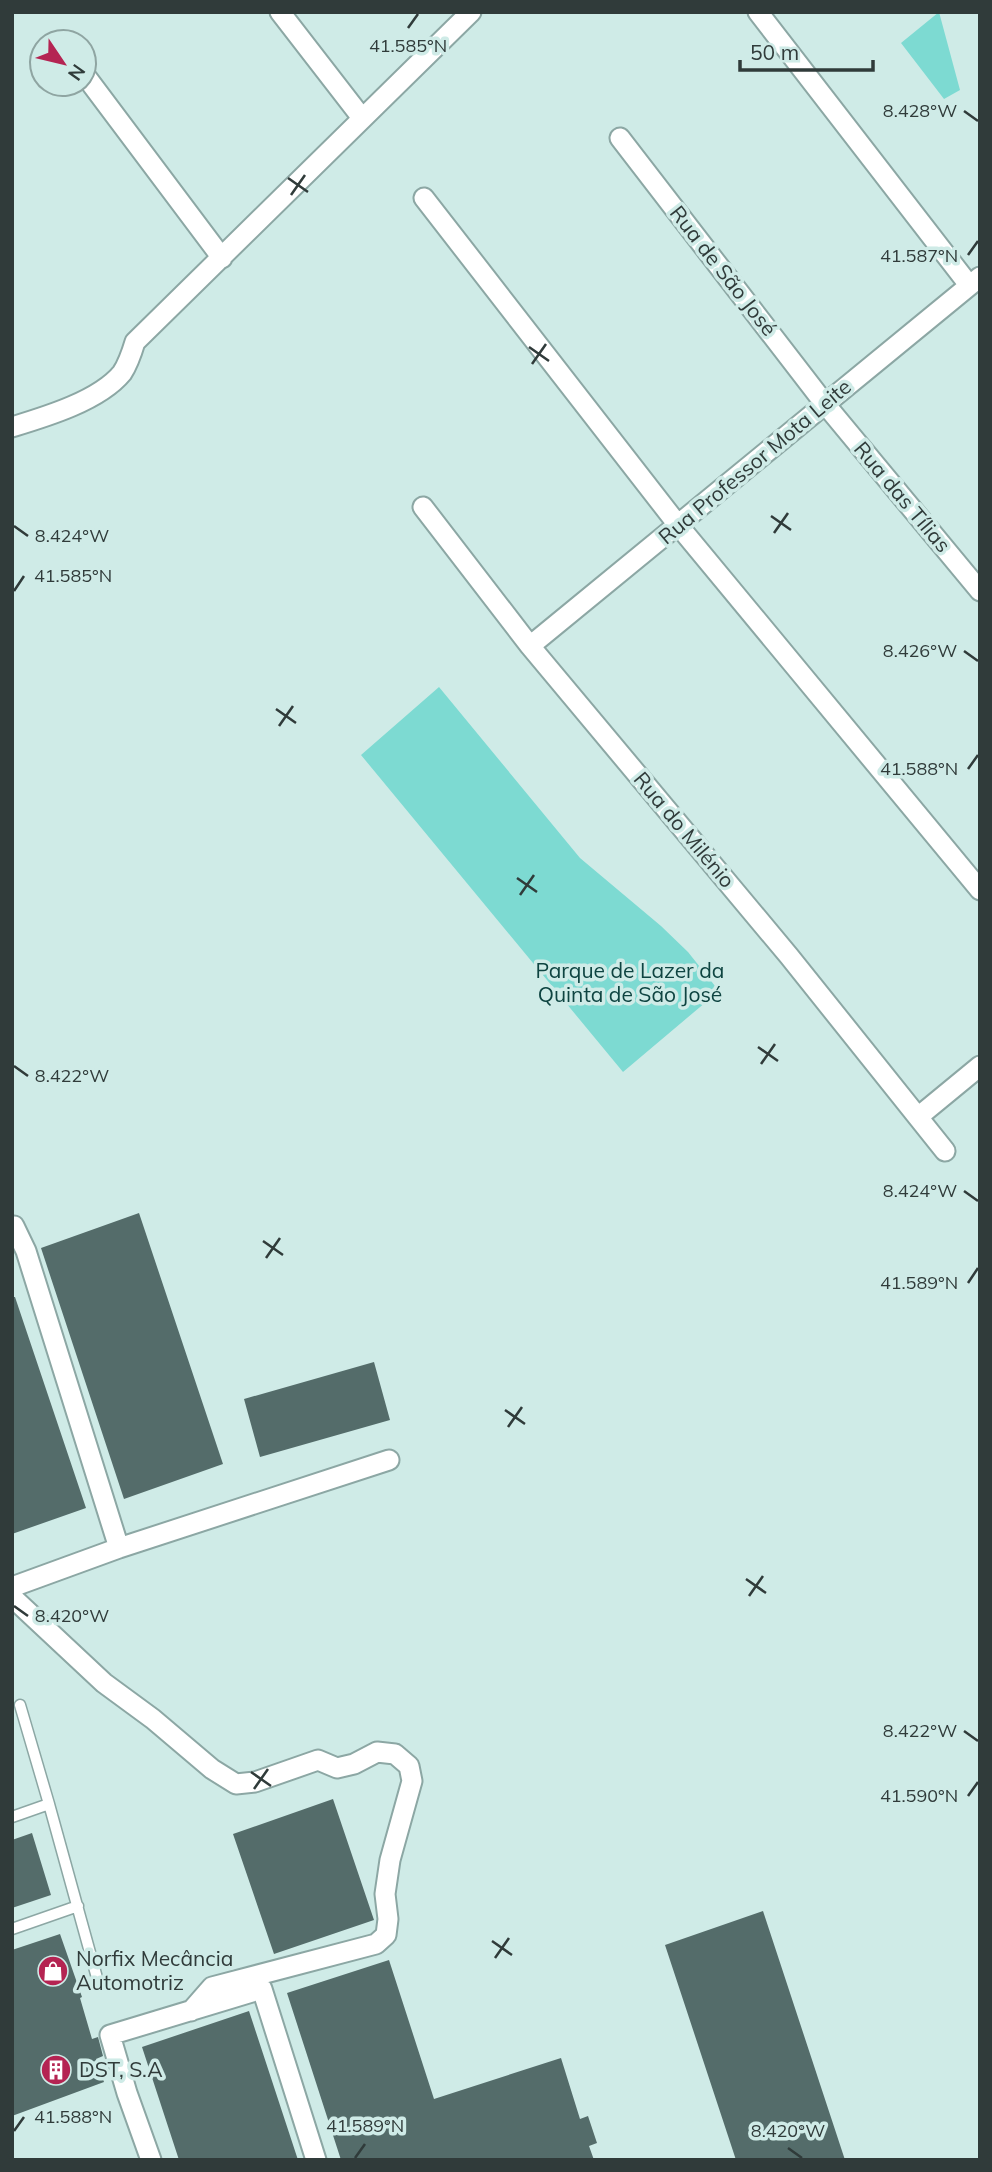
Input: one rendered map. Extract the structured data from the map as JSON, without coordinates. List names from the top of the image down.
{
  "streets": {
    "street": [
      "Rua de São José",
      "Rua Professor Mota Leite",
      "Rua das Tílias",
      "Rua do Milénio"
    ]
  },
  "crossings": [
    ["Rua de São José", "Rua Professor Mota Leite"],
    ["Rua de São José", "Rua das Tílias"],
    ["Rua Professor Mota Leite", "Rua das Tílias"],
    ["Rua Professor Mota Leite", "Rua do Milénio"]
  ],
  "parks": ["Parque de Lazer da Quinta de São José"],
  "places": {
    "shop": ["Norfix Mecância Automotriz"],
    "building": ["DST, S.A"]
  },
  "scale_bar": "50 m",
  "north": "bottom right",
  "coordinates": [
    "41.585°N",
    "8.428°W",
    "41.587°N",
    "8.424°W",
    "8.426°W",
    "41.588°N",
    "8.422°W",
    "41.589°N",
    "8.420°W",
    "41.590°N"
  ]
}
